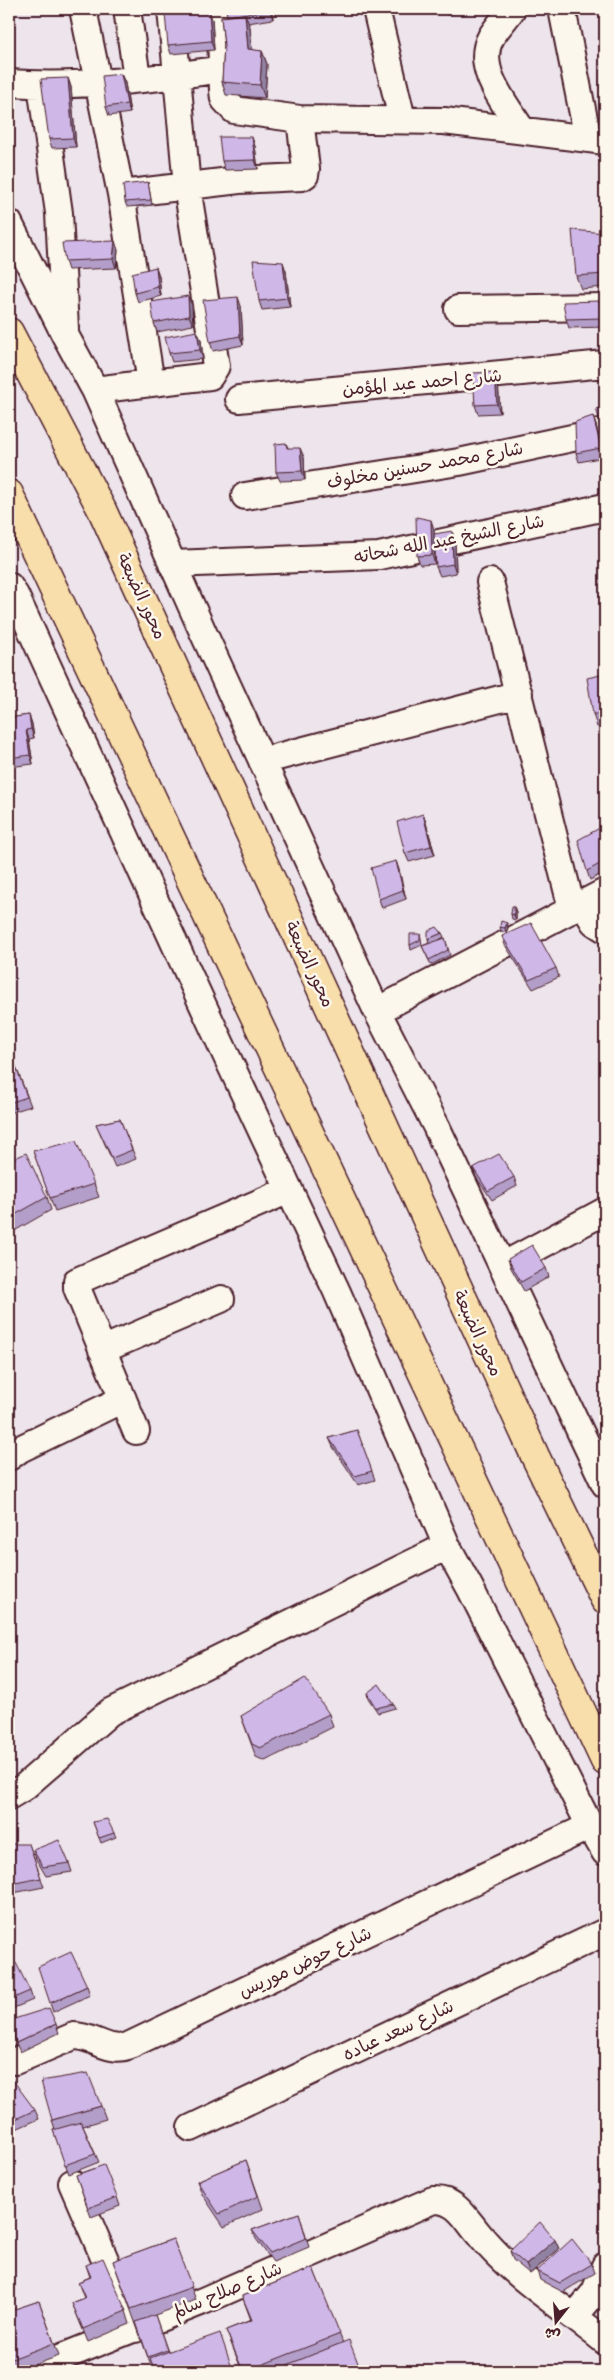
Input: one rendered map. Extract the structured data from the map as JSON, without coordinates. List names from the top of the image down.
{
  "streets": {
    "highway": ["محور الضبعة"],
    "street": [
      "شارع احمد عبد المؤمن",
      "شارع محمد حسنين مخلوف",
      "شارع الشيخ عبد الله شحاته",
      "شارع حوض موريس",
      "شارع سعد عباده",
      "شارع صلاح سالم"
    ]
  },
  "north": "bottom"
}
